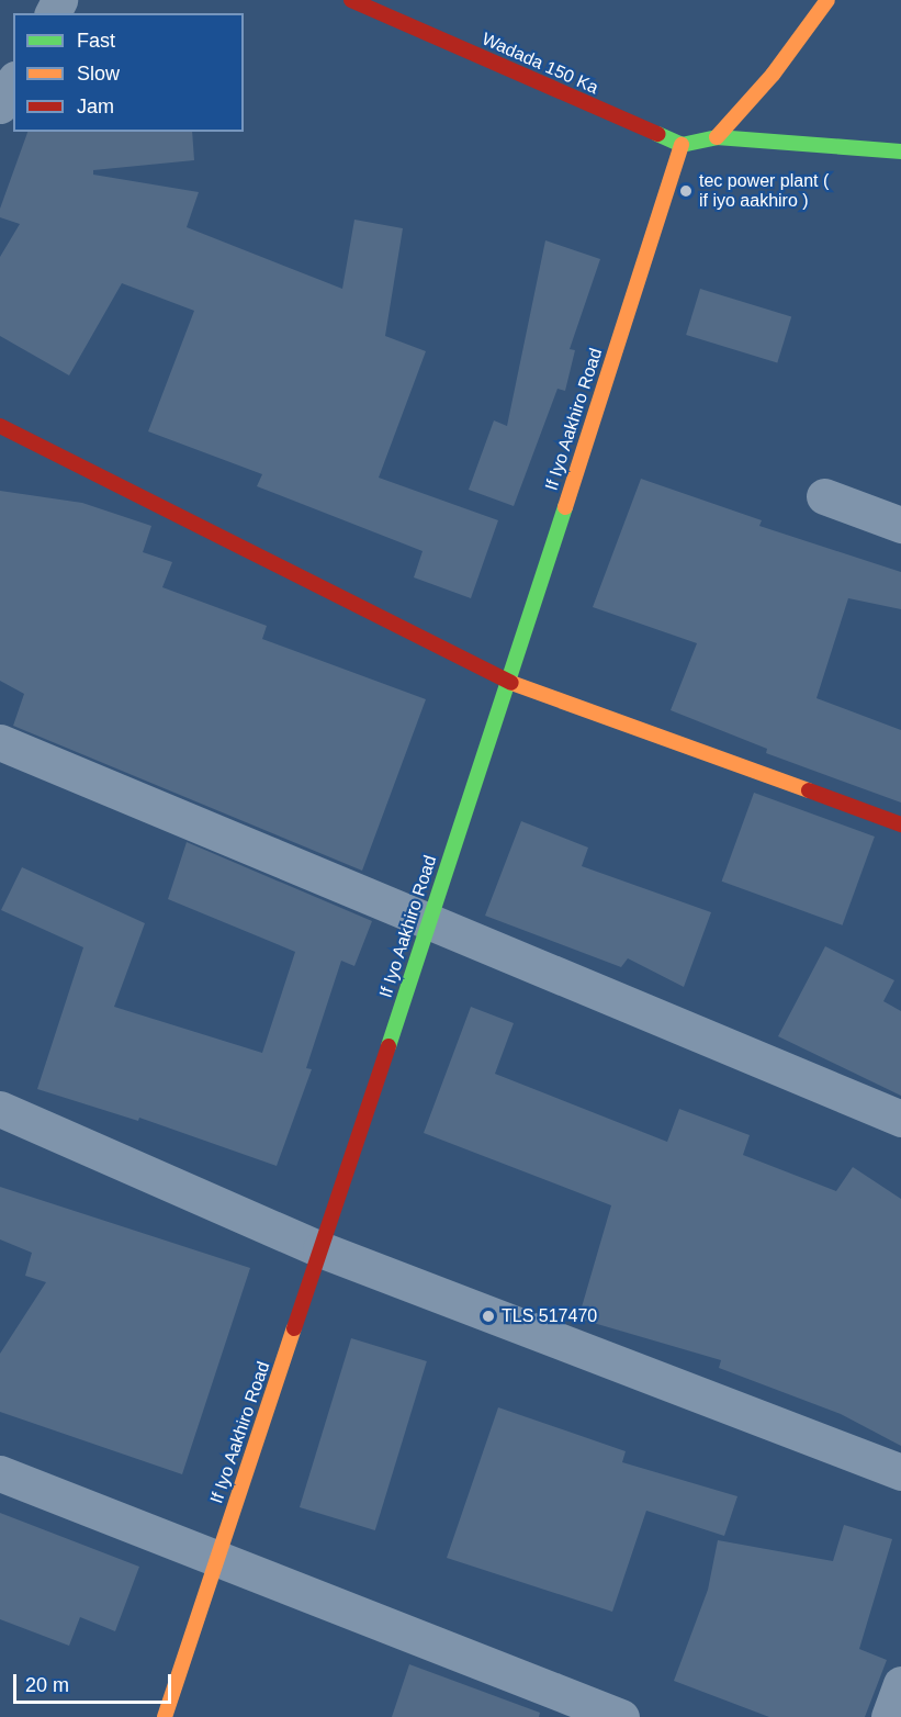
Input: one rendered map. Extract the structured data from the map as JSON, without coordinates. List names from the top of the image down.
{
  "streets": {
    "street": ["Wadada 150 Ka", "If Iyo Aakhiro Road"]
  },
  "crossings": [
    ["Wadada 150 Ka", "If Iyo Aakhiro Road"]
  ],
  "places": ["tec power plant ( if iyo aakhiro )", "TLS 517470"],
  "legend": ["Fast", "Slow", "Jam"],
  "scale_bar": "20 m"
}
